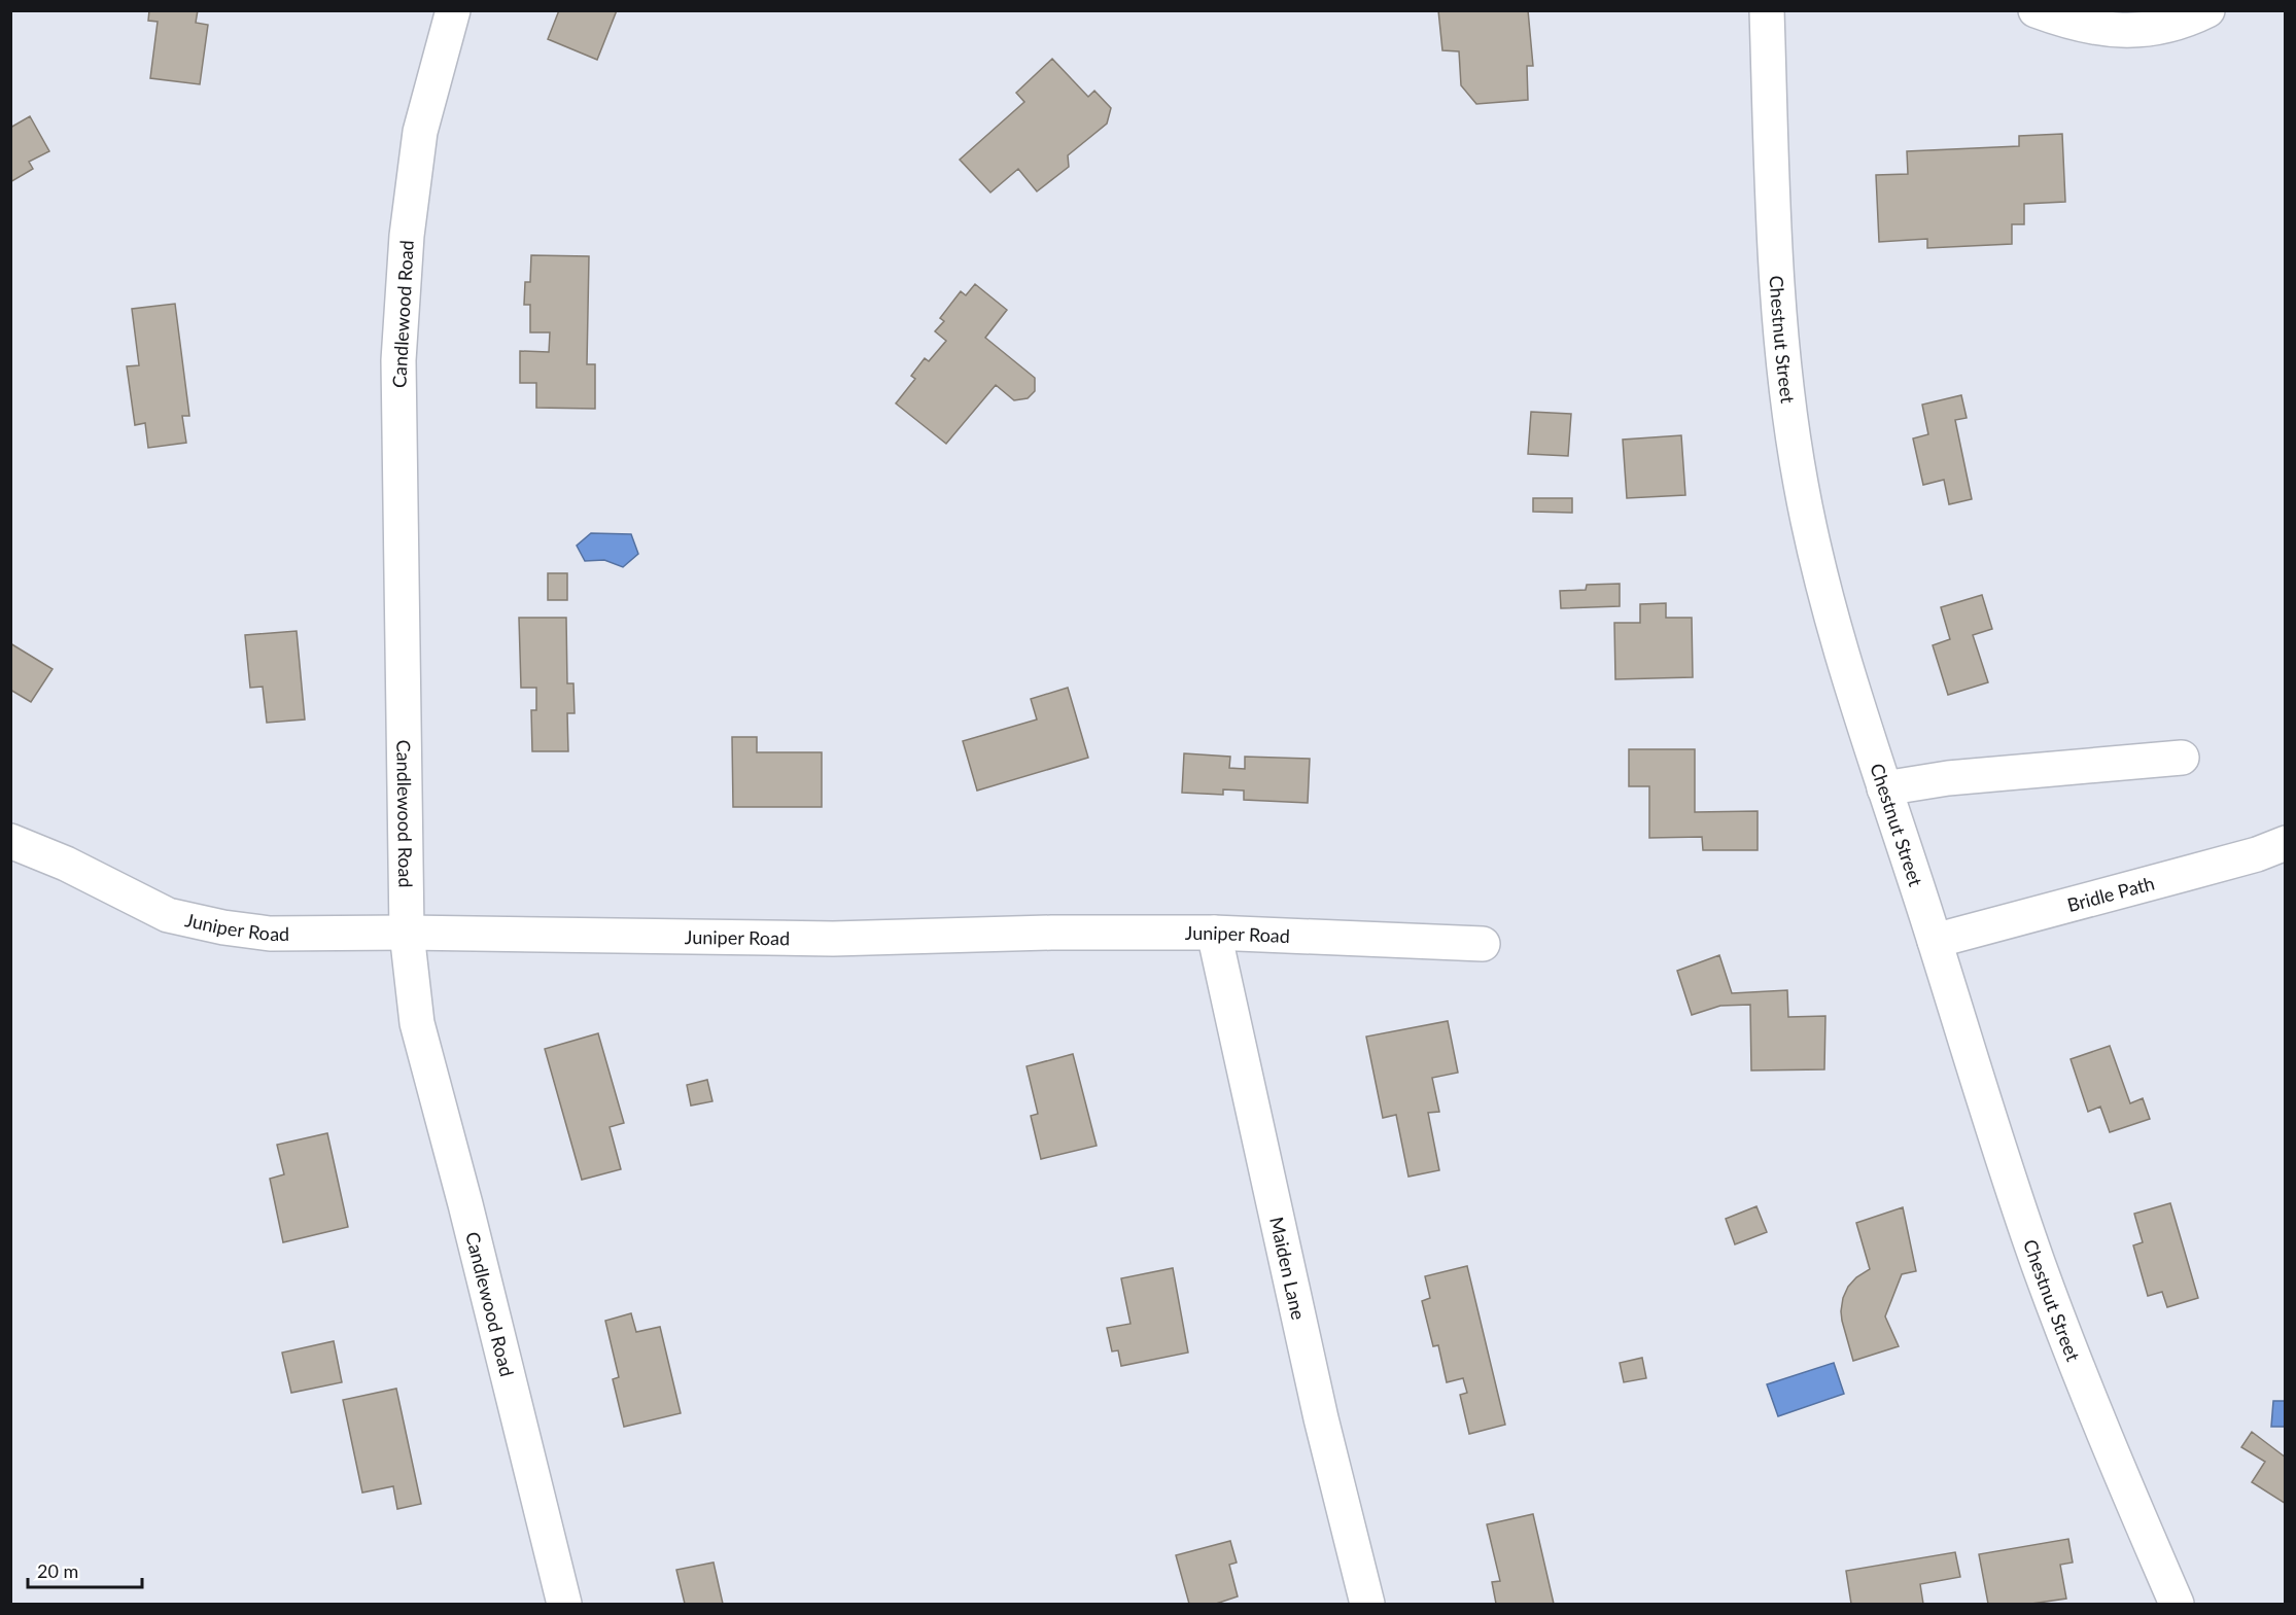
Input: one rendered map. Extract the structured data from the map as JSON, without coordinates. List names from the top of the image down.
{
  "streets": {
    "street": [
      "Candlewood Road",
      "Chestnut Street",
      "Bridle Path",
      "Juniper Road",
      "Maiden Lane"
    ]
  },
  "crossings": [
    ["Candlewood Road", "Juniper Road"],
    ["Chestnut Street", "Bridle Path"],
    ["Juniper Road", "Maiden Lane"]
  ],
  "scale_bar": "20 m"
}
